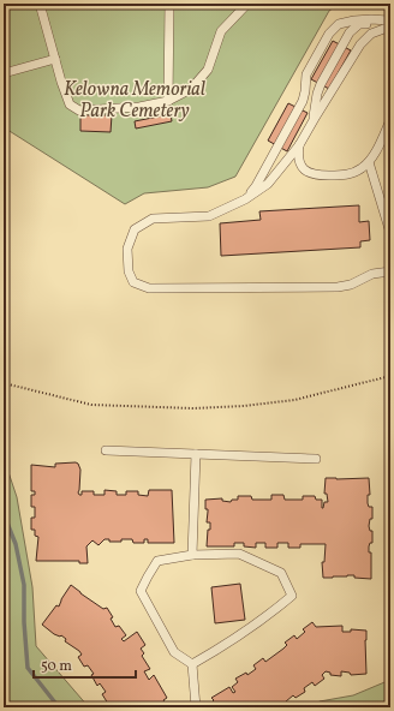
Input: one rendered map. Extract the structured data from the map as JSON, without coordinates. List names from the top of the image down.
{
  "parks": ["Kelowna Memorial Park Cemetery"],
  "scale_bar": "50 m"
}
